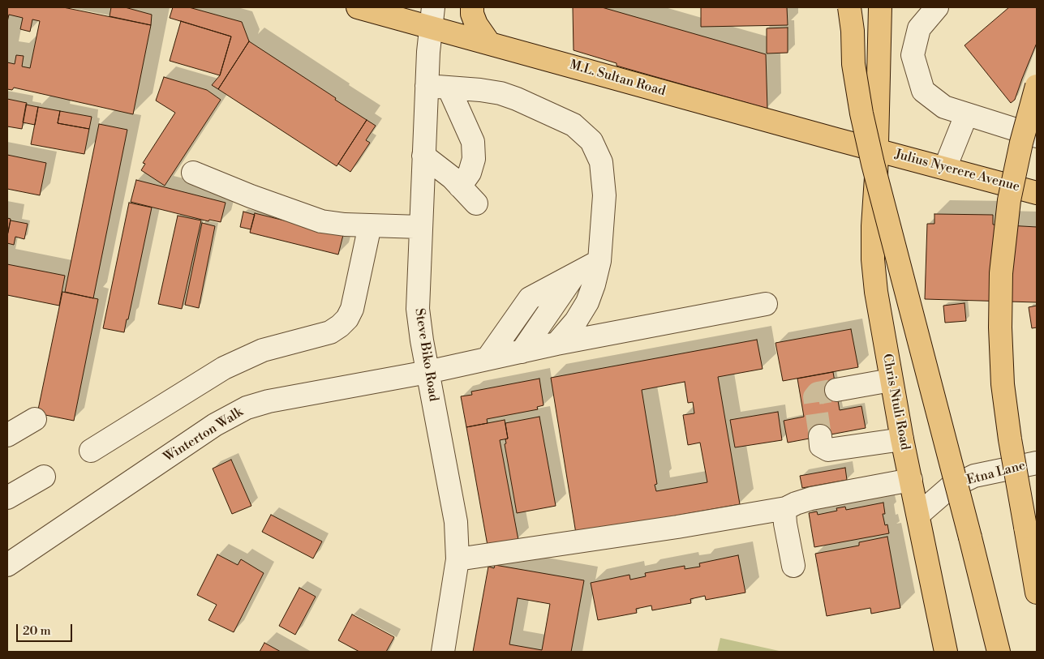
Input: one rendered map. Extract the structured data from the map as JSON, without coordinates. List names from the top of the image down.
{
  "streets": {
    "main road": ["M.L. Sultan Road", "Julius Nyerere Avenue", "Chris Ntuli Road"],
    "street": ["Steve Biko Road", "Winterton Walk", "Etna Lane"]
  },
  "crossings": [
    ["M.L. Sultan Road", "Julius Nyerere Avenue"],
    ["M.L. Sultan Road", "Steve Biko Road"],
    ["M.L. Sultan Road", "Chris Ntuli Road"],
    ["Julius Nyerere Avenue", "Chris Ntuli Road"],
    ["Steve Biko Road", "Winterton Walk"],
    ["Chris Ntuli Road", "Etna Lane"]
  ],
  "scale_bar": "20 m"
}
